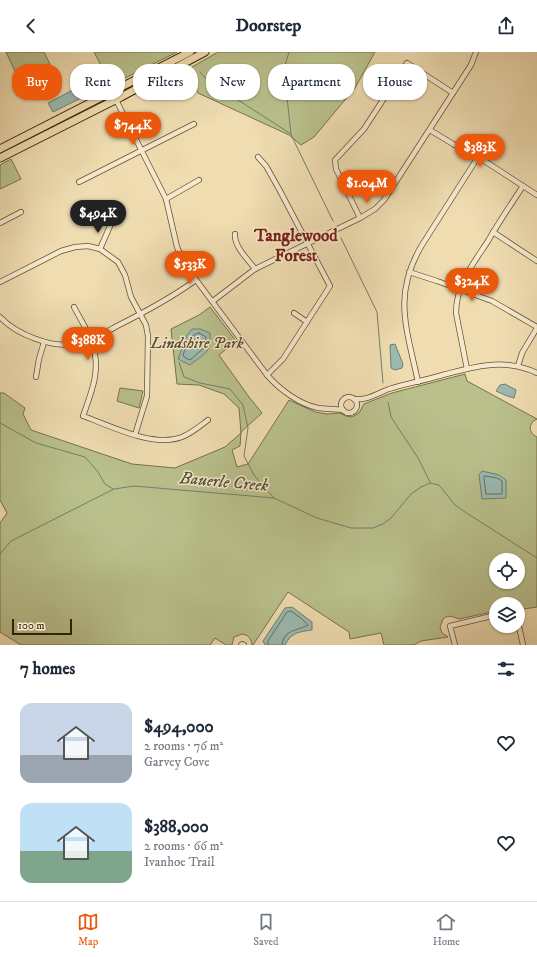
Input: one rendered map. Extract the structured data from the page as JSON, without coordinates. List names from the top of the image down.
{
  "districts": ["Tanglewood Forest"],
  "water": ["Bauerle Creek"],
  "parks": ["Lindshire Park"],
  "scale_bar": "100 m",
  "page": {
    "header": "Doorstep",
    "chip": [
      "Buy",
      "Rent",
      "Filters",
      "New",
      "Apartment",
      "House"
    ],
    "price": [
      "$744K",
      "$383K",
      "$1.04M",
      "$494K",
      "$533K",
      "$324K",
      "$388K"
    ],
    "scale": "100 m",
    "heading": "7 homes",
    "list": [
      {
        "name": "$494,000",
        "note": "2 rooms · 76 m² · Garvey Cove"
      },
      {
        "name": "$388,000",
        "note": "2 rooms · 66 m² · Ivanhoe Trail"
      }
    ],
    "tabs": ["Map", "Saved", "Home"]
  }
}
